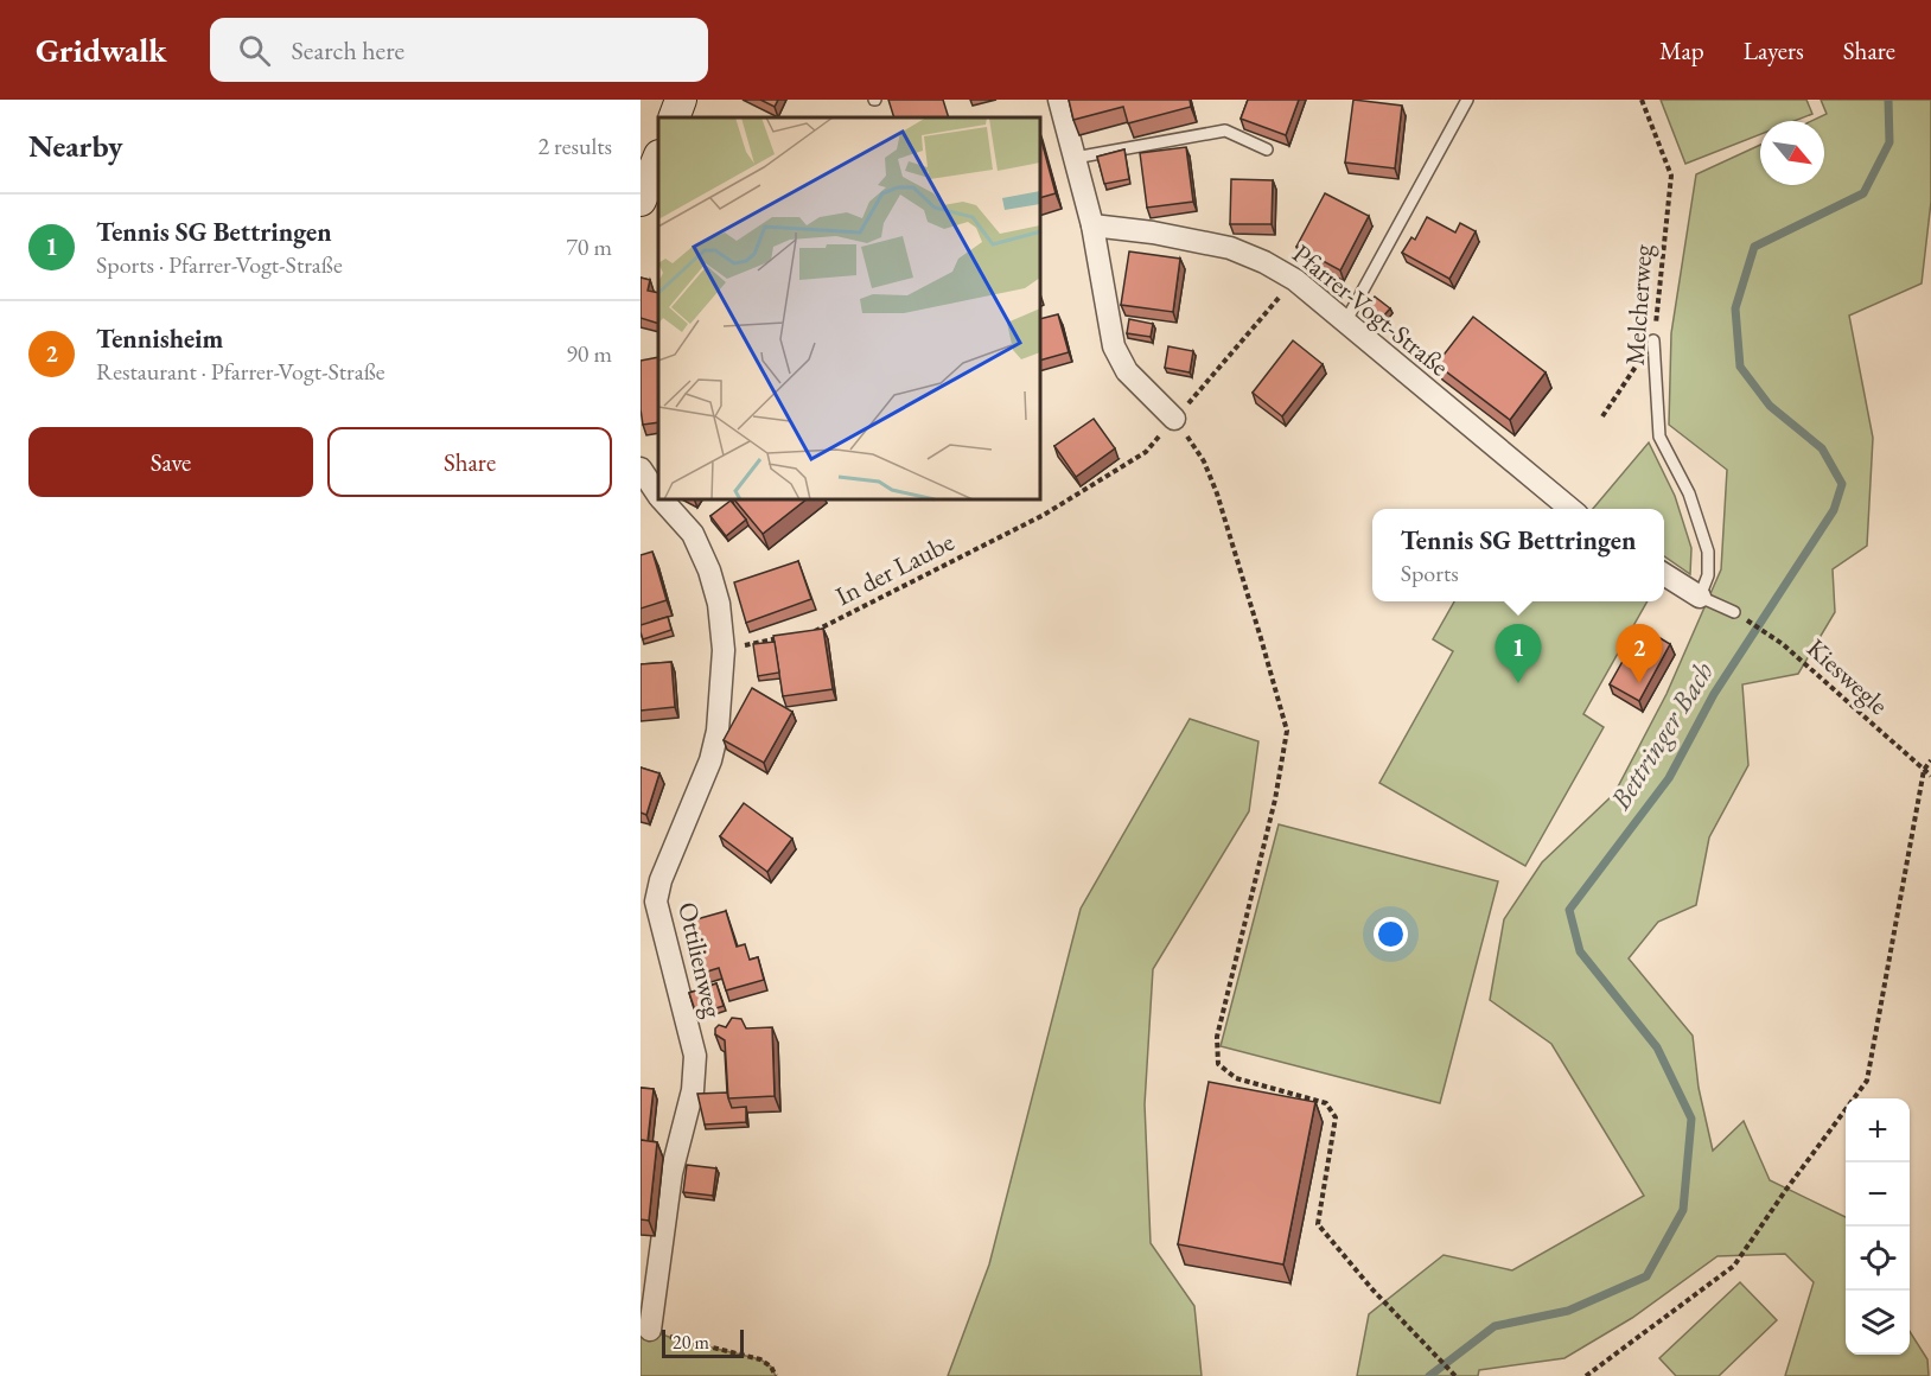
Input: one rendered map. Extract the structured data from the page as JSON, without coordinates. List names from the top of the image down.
{
  "streets": {
    "street": ["Pfarrer-Vogt-Straße", "Ottilienweg"],
    "lane": ["Melcherweg"],
    "path": ["In der Laube", "Kieswegle"]
  },
  "crossings": [
    ["Pfarrer-Vogt-Straße", "In der Laube"]
  ],
  "water": ["Bettringer Bach"],
  "scale_bar": "20 m",
  "north": "bottom right",
  "page": {
    "header": "Gridwalk",
    "search": "Search here",
    "nav": ["Map", "Layers", "Share"],
    "heading": ["Nearby", "2 results"],
    "list": [
      {
        "mark": "1",
        "name": "Tennis SG Bettringen",
        "note": "Sports · Pfarrer-Vogt-Straße",
        "value": "70 m"
      },
      {
        "mark": "2",
        "name": "Tennisheim",
        "note": "Restaurant · Pfarrer-Vogt-Straße",
        "value": "90 m"
      }
    ],
    "buttons": ["Save", "Share"],
    "popup": ["Tennis SG Bettringen", "Sports"],
    "pins": ["1", "2"],
    "map_buttons": ["+", "−"],
    "scale": "20 m"
  }
}
